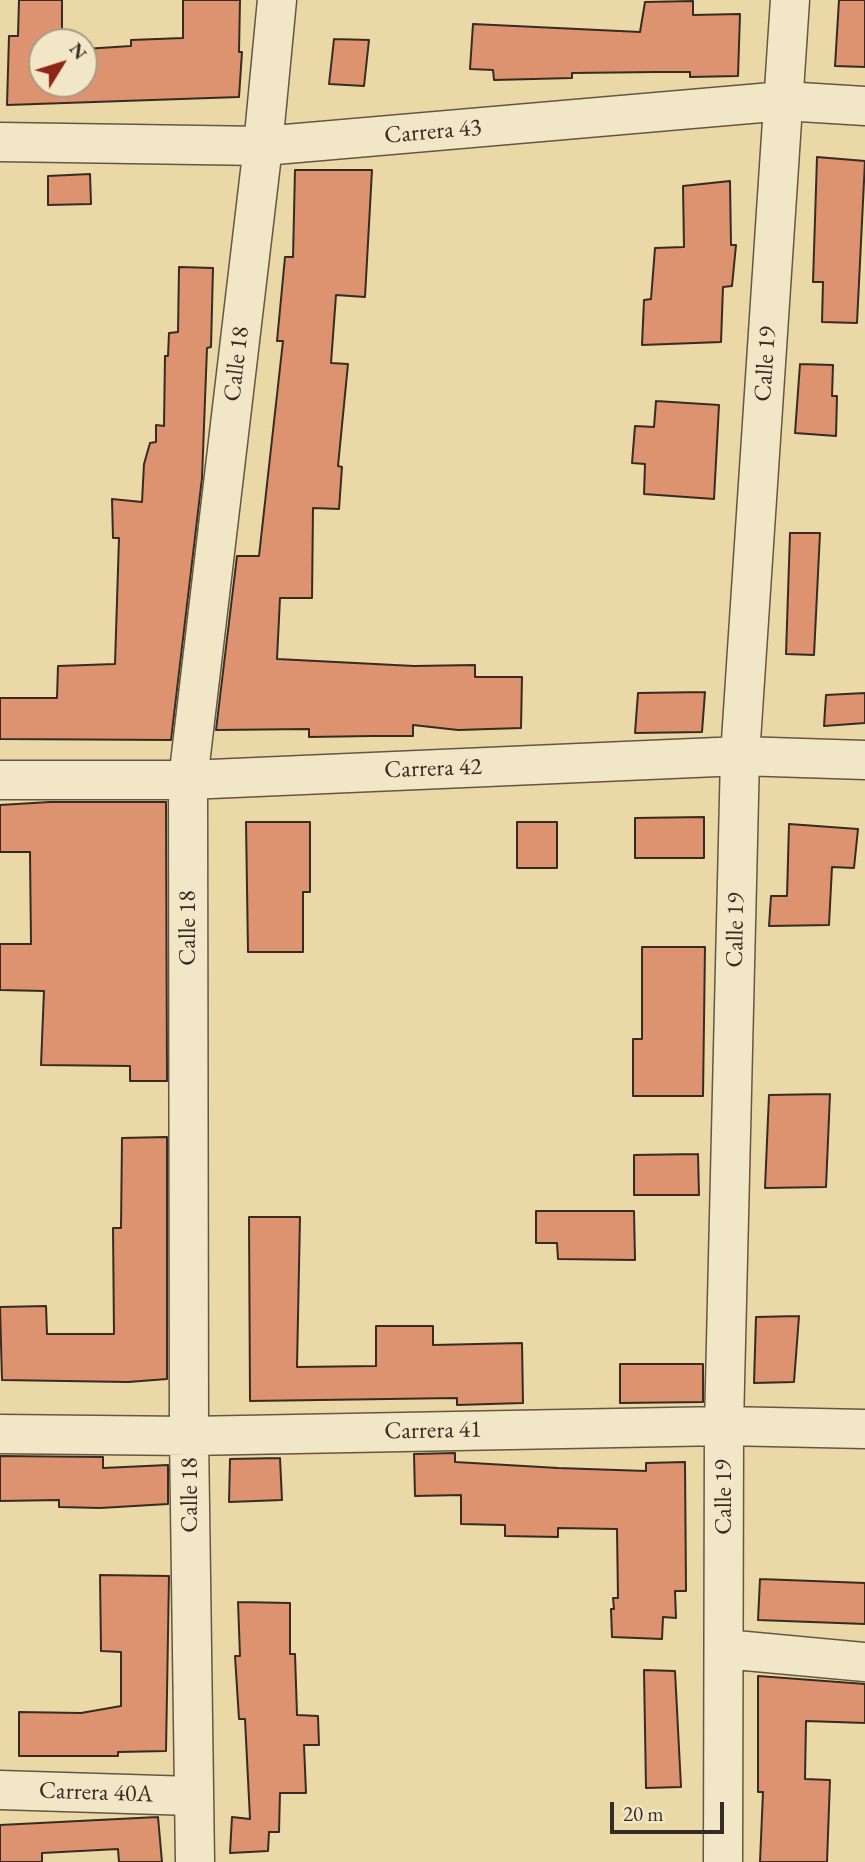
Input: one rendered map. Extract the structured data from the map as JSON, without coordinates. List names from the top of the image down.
{
  "streets": {
    "street": [
      "Carrera 43",
      "Calle 18",
      "Calle 19",
      "Carrera 42",
      "Carrera 41",
      "Carrera 40A"
    ]
  },
  "crossings": [
    ["Carrera 43", "Calle 18"],
    ["Carrera 43", "Calle 19"],
    ["Calle 18", "Carrera 42"],
    ["Calle 18", "Carrera 41"],
    ["Calle 18", "Carrera 40A"],
    ["Calle 19", "Carrera 42"],
    ["Calle 19", "Carrera 41"]
  ],
  "scale_bar": "20 m",
  "north": "top right"
}
